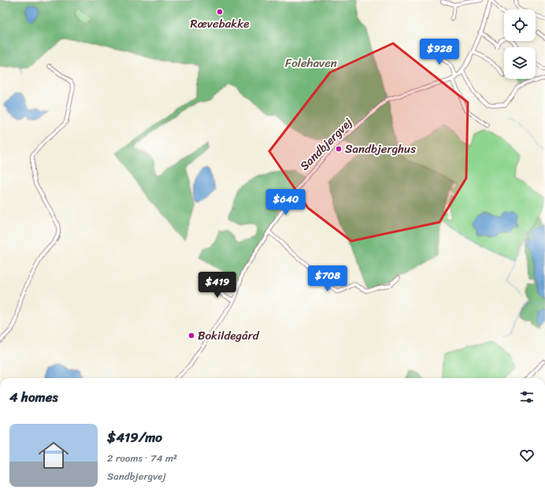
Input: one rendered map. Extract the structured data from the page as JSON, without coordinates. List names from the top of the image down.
{
  "streets": {
    "street": ["Sandbjergvej"]
  },
  "parks": ["Folehaven"],
  "places": ["Rævebakke", "Sandbjerghus", "Bokildegård"],
  "page": {
    "price": [
      "$928",
      "$640",
      "$708",
      "$419"
    ],
    "heading": "4 homes",
    "list": [
      {
        "name": "$419/mo",
        "note": "2 rooms · 74 m² · Sandbjergvej"
      }
    ]
  }
}
